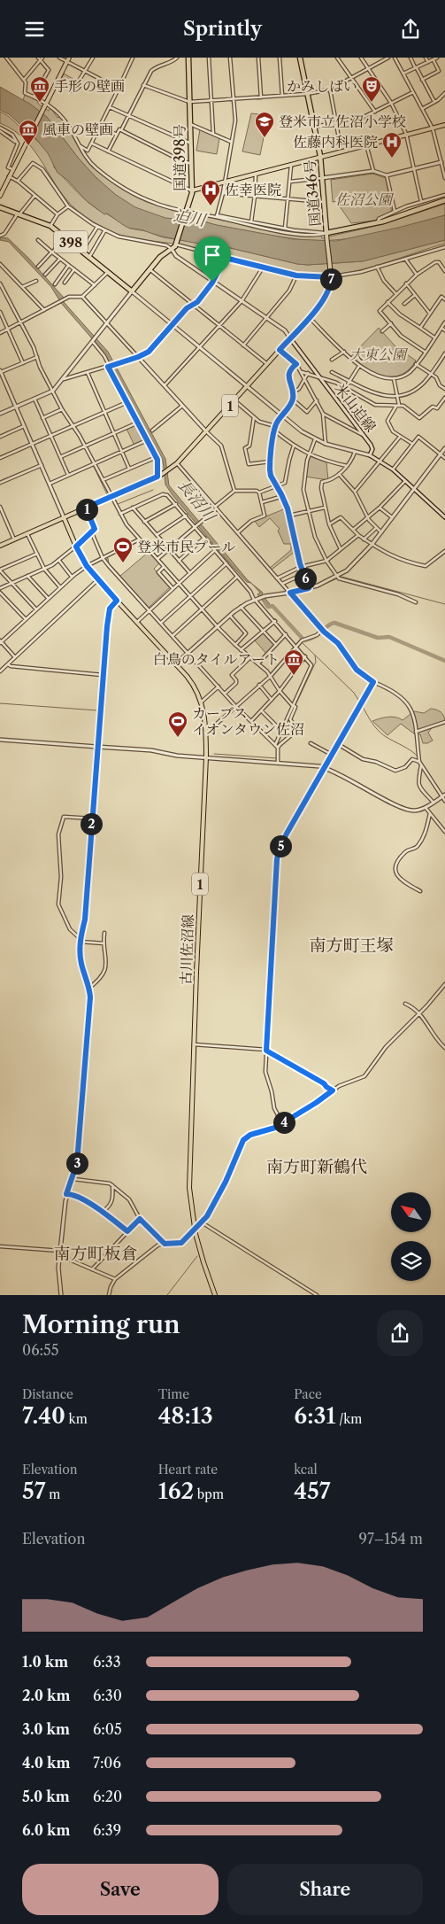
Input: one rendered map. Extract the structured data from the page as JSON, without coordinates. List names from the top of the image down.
{
  "streets": {
    "highway": ["国道398号", "国道346号", "398"],
    "main road": ["1", "古川佐沼線"],
    "street": ["米山迫線"]
  },
  "crossings": [
    ["国道398号", "398"],
    ["国道398号", "米山迫線"],
    ["国道346号", "1"],
    ["1", "米山迫線"],
    ["1", "古川佐沼線"]
  ],
  "districts": ["南方町王塚", "南方町新鶴代", "南方町板倉"],
  "water": ["迫川", "長沼川"],
  "parks": ["佐沼公園", "大東公園"],
  "places": {
    "museum": ["手形の壁画", "風車の壁画", "白鳥のタイルアート"],
    "theatre": ["かみしばい"],
    "school or university": ["登米市立佐沼小学校"],
    "hospital": ["佐藤内科医院", "佐幸医院"],
    "sports": ["登米市民プール", "カーブス イオンタウン佐沼"]
  },
  "north": "top left",
  "page": {
    "header": "Sprintly",
    "pins": [
      "7",
      "1",
      "6",
      "2",
      "5",
      "4",
      "3"
    ],
    "heading": ["Morning run", "06:55"],
    "stats": [
      ["Distance", "7.40 km"],
      ["Time", "48:13"],
      ["Pace", "6:31 /km"],
      ["Elevation", "57 m"],
      ["Heart rate", "162 bpm"],
      ["kcal", "457"]
    ],
    "chart": ["Elevation", "97–154 m"],
    "list": [
      {
        "name": "1.0 km",
        "note": "6:33"
      },
      {
        "name": "2.0 km",
        "note": "6:30"
      },
      {
        "name": "3.0 km",
        "note": "6:05"
      },
      {
        "name": "4.0 km",
        "note": "7:06"
      },
      {
        "name": "5.0 km",
        "note": "6:20"
      },
      {
        "name": "6.0 km",
        "note": "6:39"
      }
    ],
    "buttons": ["Save", "Share"]
  }
}
